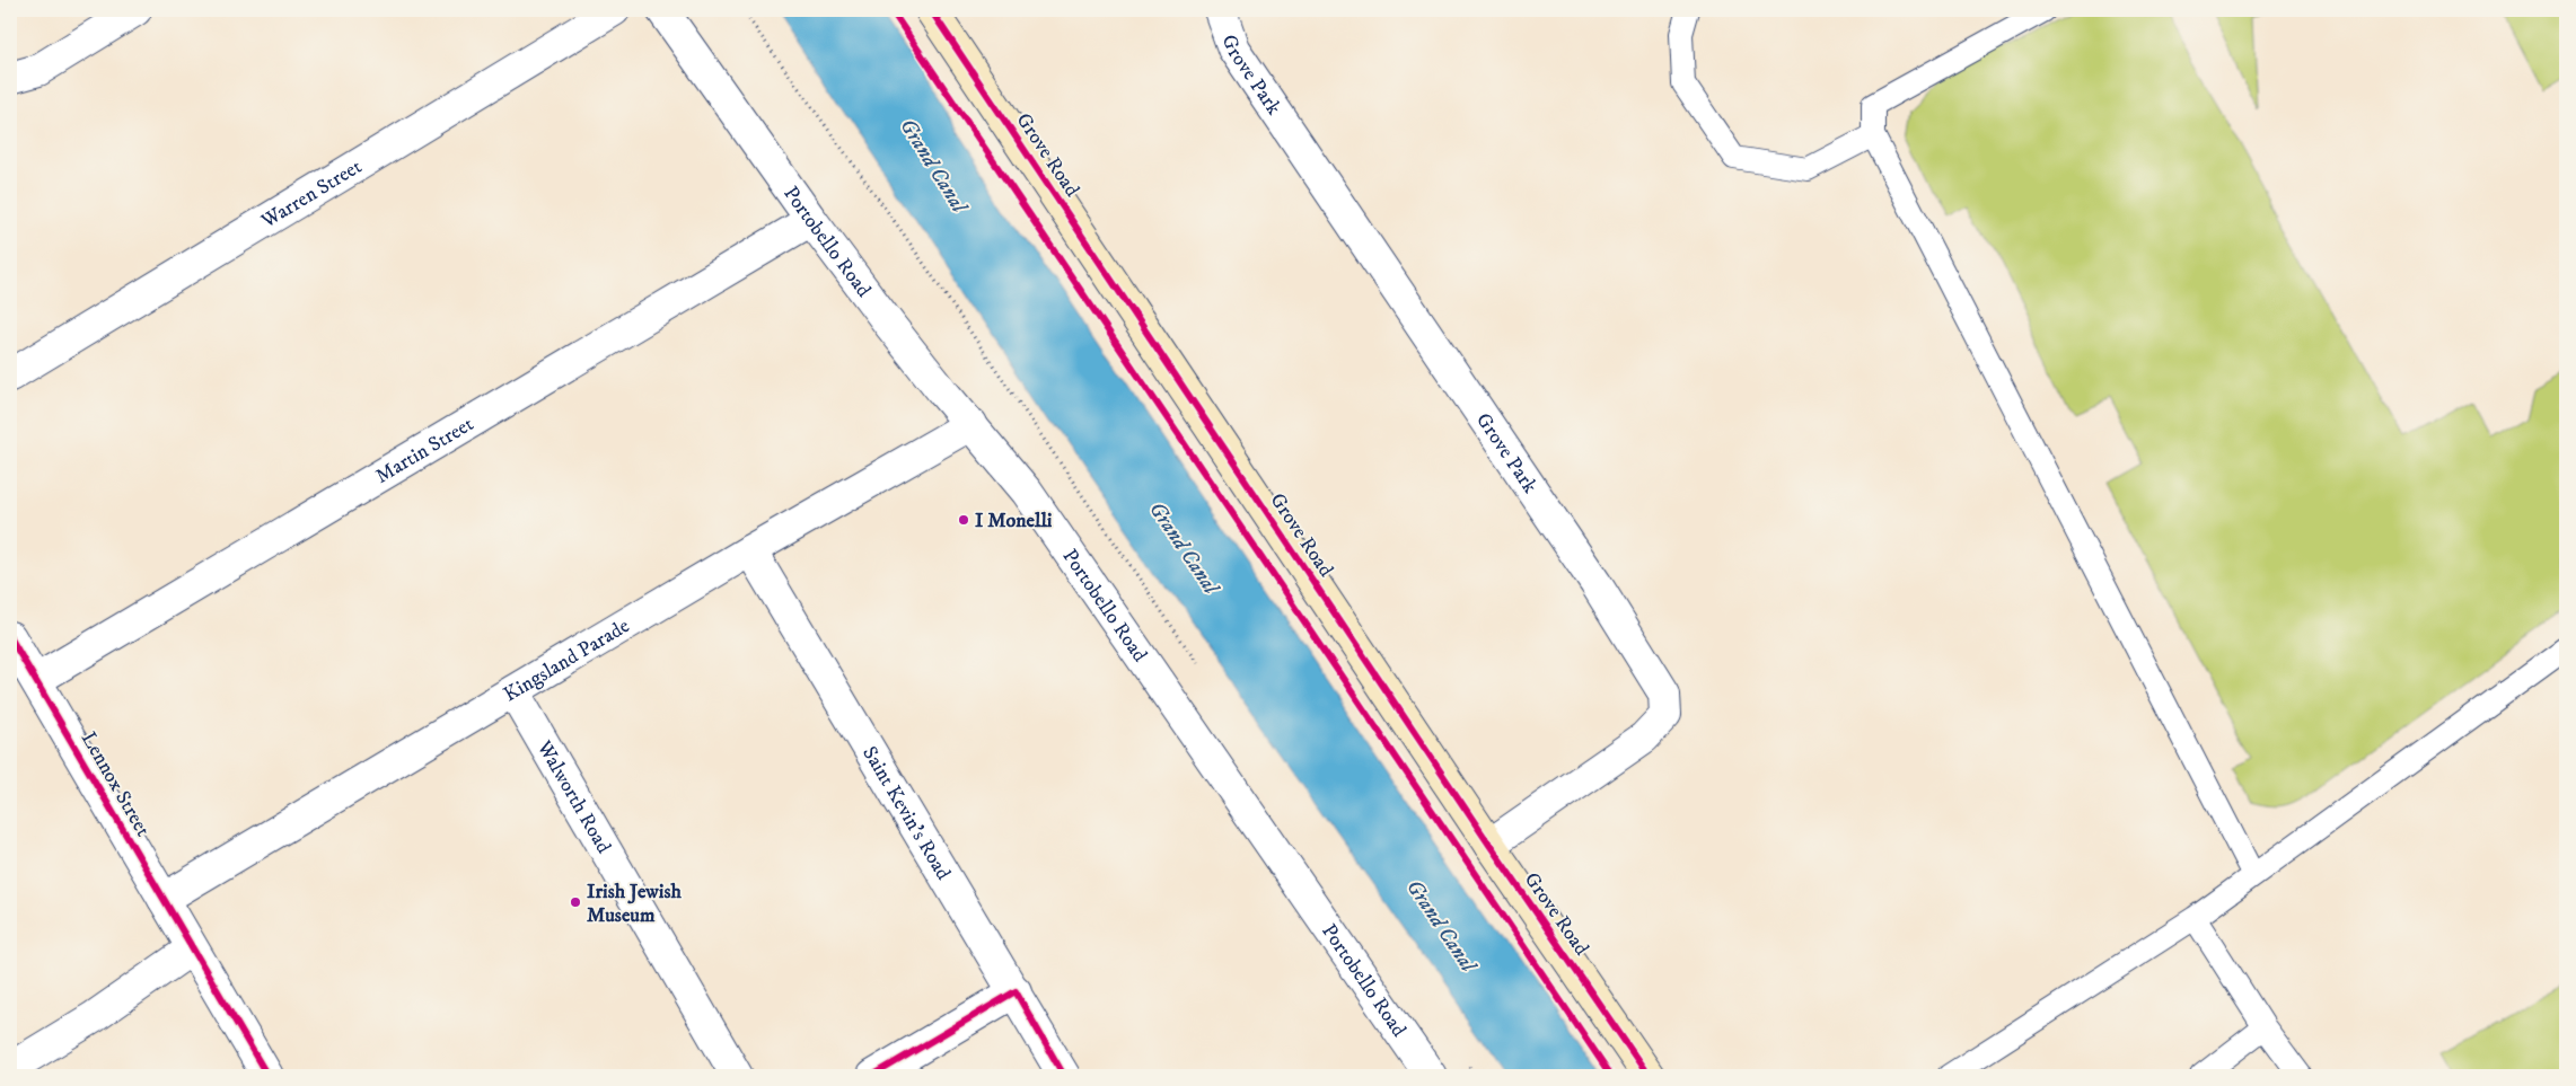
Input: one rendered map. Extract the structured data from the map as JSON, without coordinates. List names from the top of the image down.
{
  "streets": {
    "main road": ["Grove Road"],
    "street": [
      "Grove Park",
      "Warren Street",
      "Portobello Road",
      "Martin Street",
      "Kingsland Parade",
      "Lennox Street",
      "Walworth Road",
      "Saint Kevin's Road"
    ]
  },
  "crossings": [
    ["Grove Park", "Grove Road"],
    ["Portobello Road", "Martin Street"],
    ["Portobello Road", "Kingsland Parade"],
    ["Martin Street", "Lennox Street"],
    ["Kingsland Parade", "Lennox Street"],
    ["Kingsland Parade", "Walworth Road"],
    ["Kingsland Parade", "Saint Kevin's Road"]
  ],
  "water": ["Grand Canal"],
  "places": ["I Monelli", "Irish Jewish Museum"]
}
